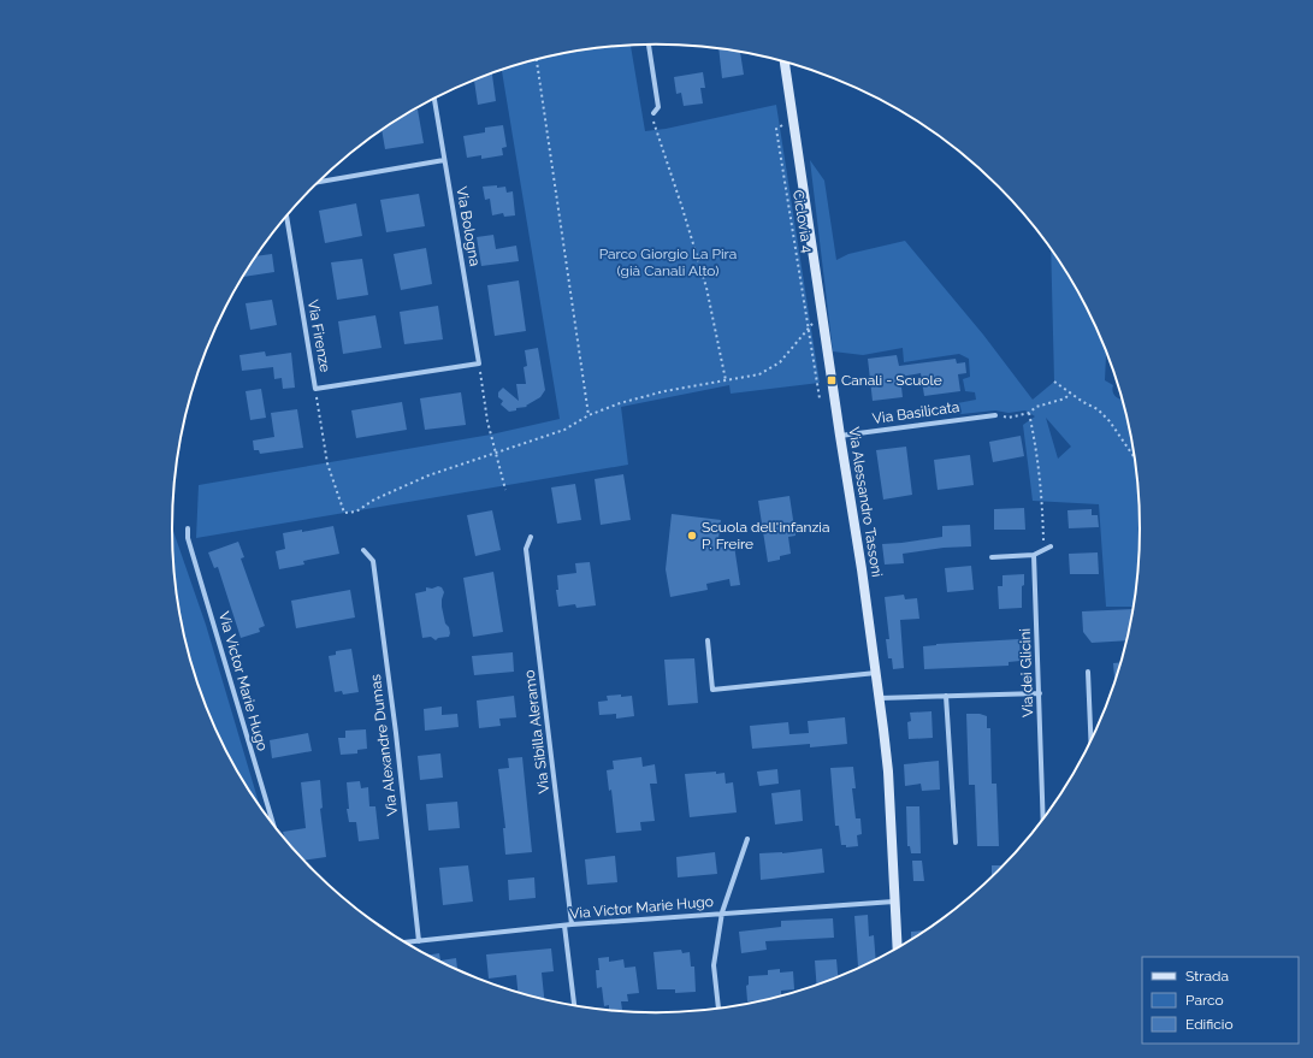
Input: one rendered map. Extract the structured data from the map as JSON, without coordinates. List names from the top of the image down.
{
  "streets": {
    "street": [
      "Via Bologna",
      "Via Firenze",
      "Via Basilicata",
      "Via Alessandro Tassoni",
      "Via dei Glicini",
      "Via Victor Marie Hugo",
      "Via Sibilla Aleramo",
      "Via Alexandre Dumas"
    ],
    "path": ["Ciclovia 4"]
  },
  "crossings": [
    ["Via Bologna", "Via Firenze"],
    ["Via Basilicata", "Via Alessandro Tassoni"],
    ["Via Alessandro Tassoni", "Via Victor Marie Hugo"],
    ["Via Victor Marie Hugo", "Via Sibilla Aleramo"],
    ["Via Victor Marie Hugo", "Via Alexandre Dumas"]
  ],
  "parks": ["Parco Giorgio La Pira (già Canali Alto)"],
  "places": {
    "transit": ["Canali - Scuole"],
    "other": ["Scuola dell'infanzia P. Freire"]
  },
  "legend": ["Strada", "Parco", "Edificio"]
}
